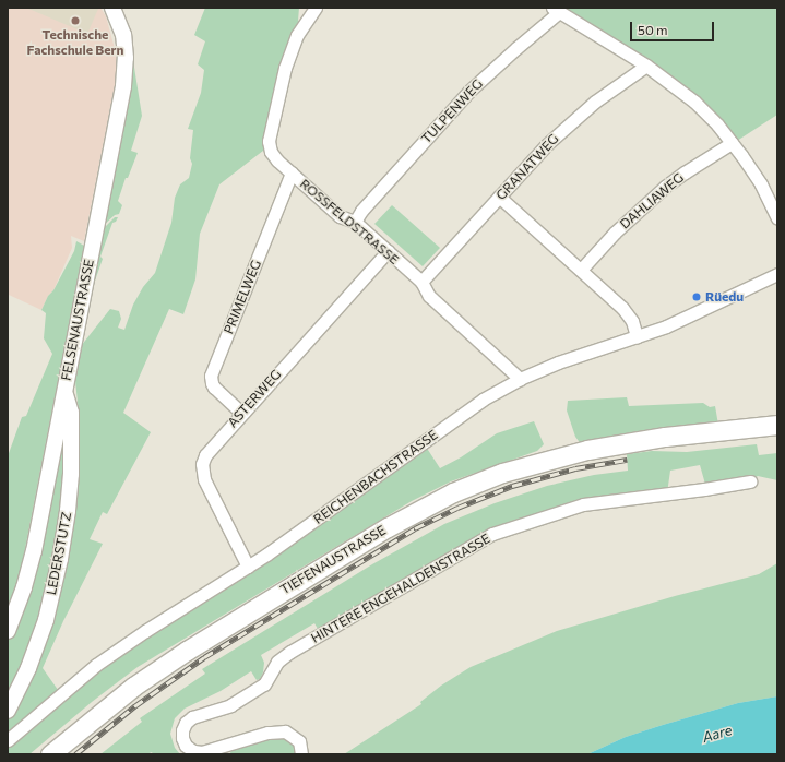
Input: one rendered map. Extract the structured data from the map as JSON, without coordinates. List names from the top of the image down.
{
  "streets": {
    "main road": ["TIEFENAUSTRASSE"],
    "street": [
      "TULPENWEG",
      "GRANATWEG",
      "DAHLIAWEG",
      "ROSSFELDSTRASSE",
      "PRIMELWEG",
      "FELSENAUSTRASSE",
      "ASTERWEG",
      "REICHENBACHSTRASSE",
      "LEDERSTUTZ",
      "HINTERE ENGEHALDENSTRASSE"
    ]
  },
  "crossings": [
    ["TULPENWEG", "ROSSFELDSTRASSE"],
    ["GRANATWEG", "ROSSFELDSTRASSE"],
    ["ROSSFELDSTRASSE", "PRIMELWEG"],
    ["ROSSFELDSTRASSE", "ASTERWEG"],
    ["ROSSFELDSTRASSE", "REICHENBACHSTRASSE"],
    ["PRIMELWEG", "ASTERWEG"],
    ["FELSENAUSTRASSE", "LEDERSTUTZ"],
    ["ASTERWEG", "REICHENBACHSTRASSE"]
  ],
  "water": ["Aare"],
  "places": ["Technische Fachschule Bern", "Rüedu"],
  "scale_bar": "50 m"
}
